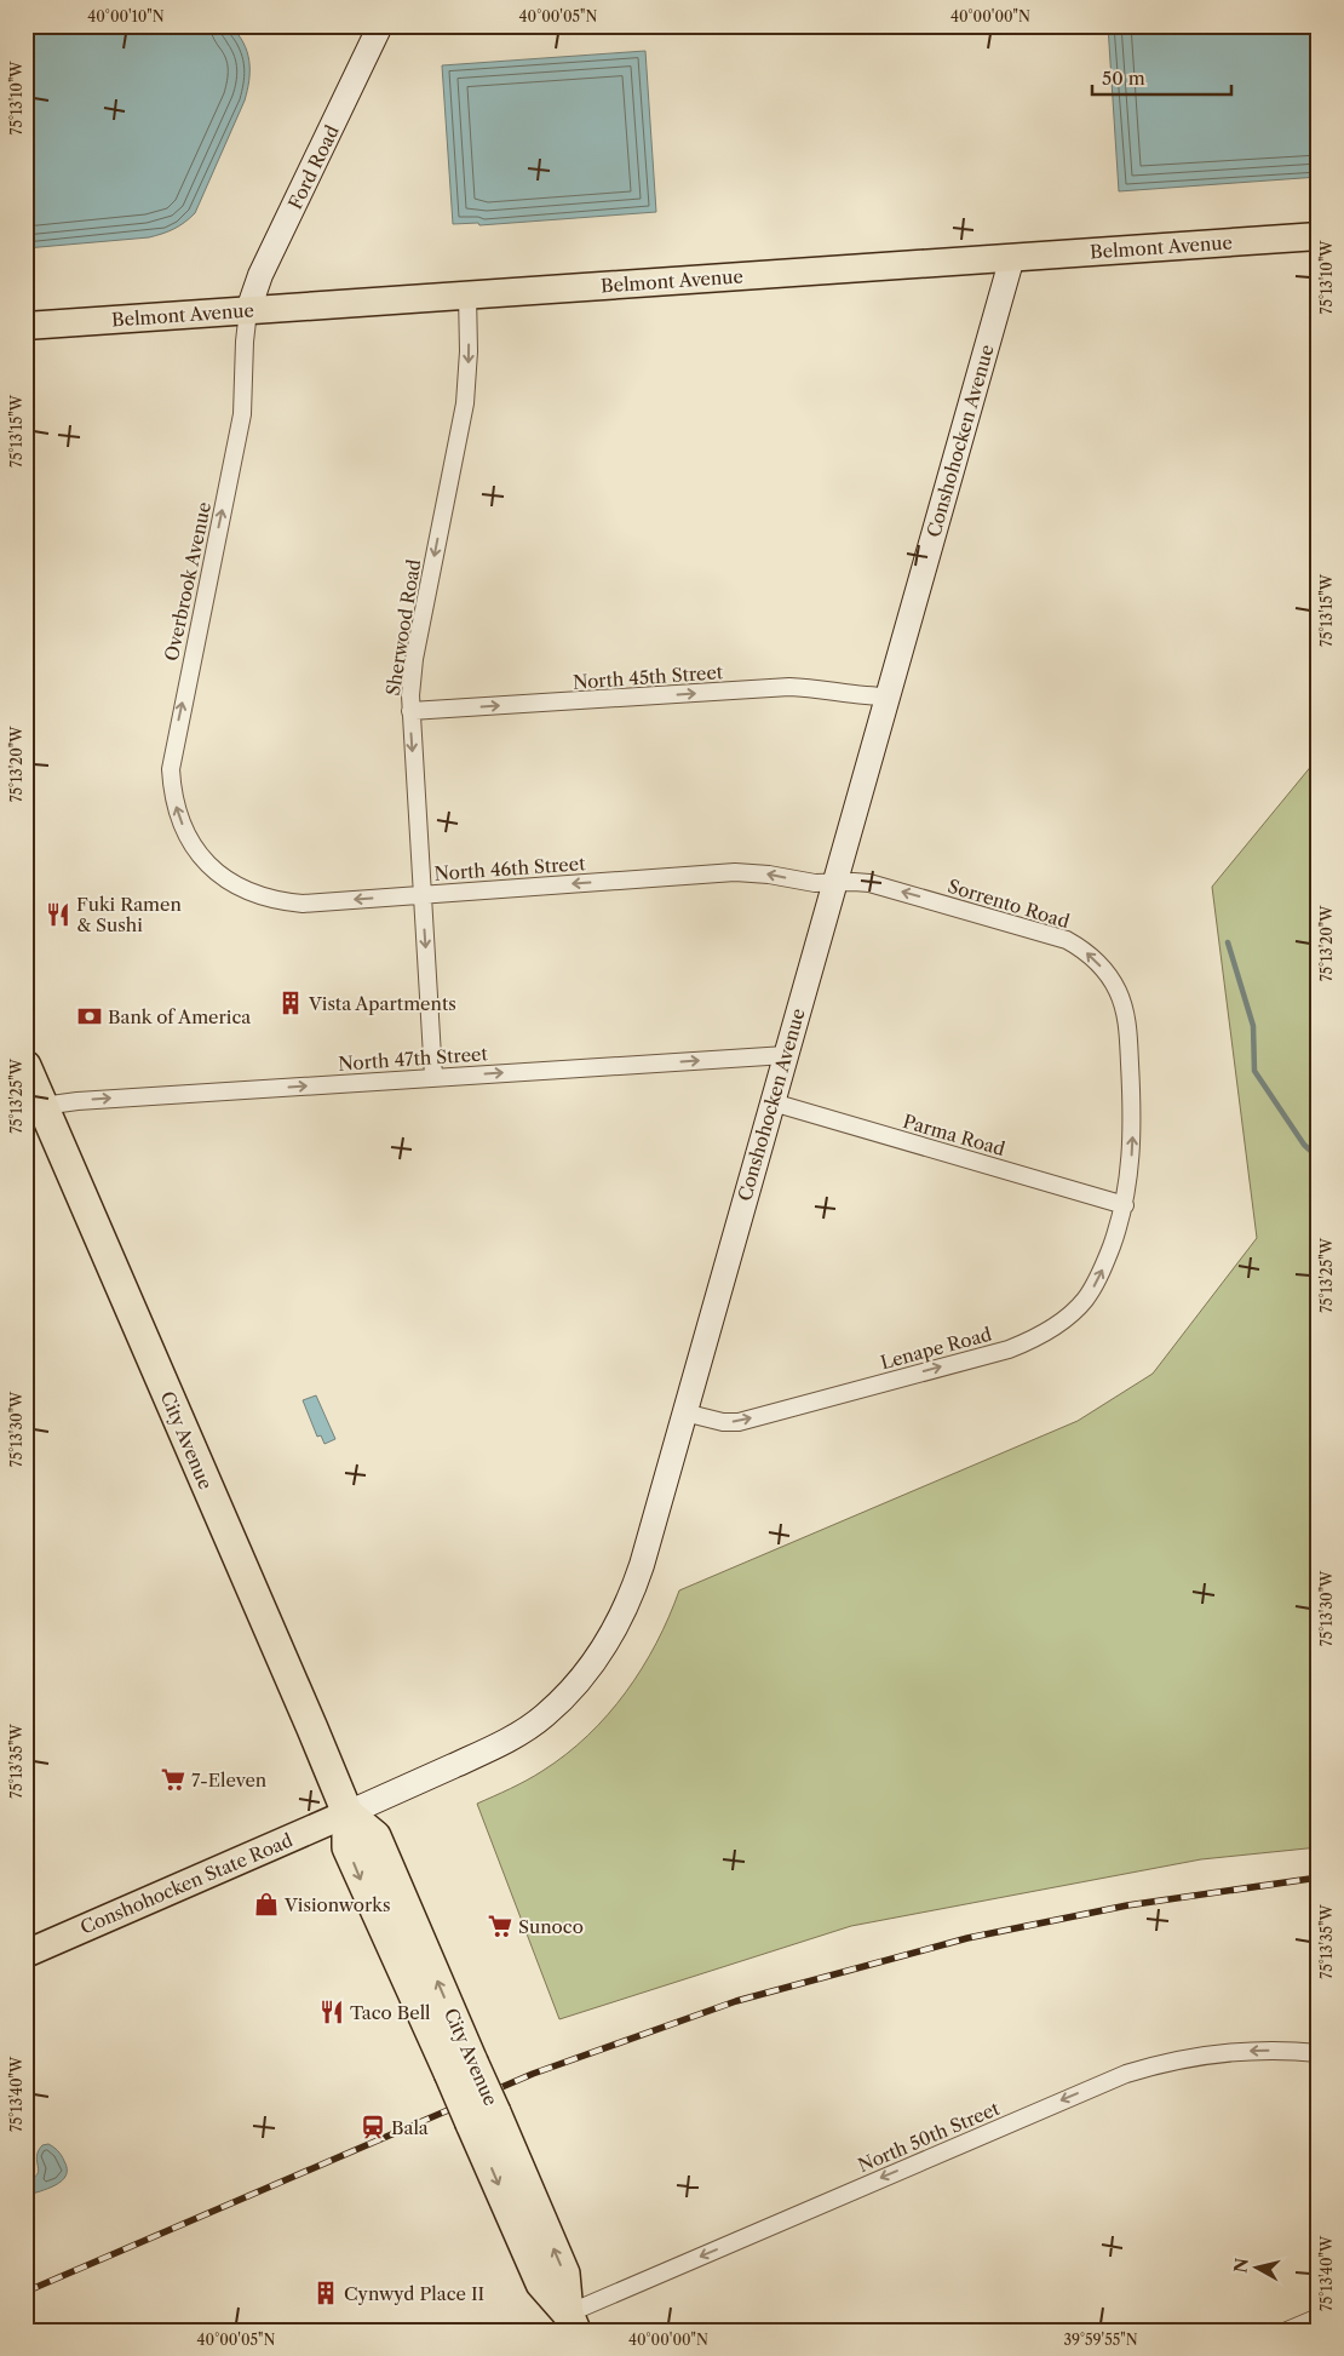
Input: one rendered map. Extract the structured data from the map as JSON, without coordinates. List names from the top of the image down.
{
  "streets": {
    "highway": ["City Avenue"],
    "main road": [
      "Ford Road",
      "Belmont Avenue",
      "Conshohocken Avenue",
      "Conshohocken State Road"
    ],
    "street": [
      "Overbrook Avenue",
      "Sherwood Road",
      "North 45th Street",
      "North 46th Street",
      "Sorrento Road",
      "North 47th Street",
      "Parma Road",
      "Lenape Road",
      "North 50th Street"
    ]
  },
  "crossings": [
    ["Ford Road", "Belmont Avenue"],
    ["Ford Road", "Overbrook Avenue"],
    ["Belmont Avenue", "Conshohocken Avenue"],
    ["Belmont Avenue", "Overbrook Avenue"],
    ["Belmont Avenue", "Sherwood Road"],
    ["Conshohocken Avenue", "North 45th Street"],
    ["Conshohocken Avenue", "North 46th Street"],
    ["Conshohocken Avenue", "Sorrento Road"],
    ["Conshohocken Avenue", "North 47th Street"],
    ["Conshohocken Avenue", "Parma Road"],
    ["Conshohocken Avenue", "Lenape Road"],
    ["Conshohocken Avenue", "City Avenue"],
    ["Conshohocken Avenue", "Conshohocken State Road"],
    ["Overbrook Avenue", "North 46th Street"],
    ["Sherwood Road", "North 45th Street"],
    ["Sherwood Road", "North 46th Street"],
    ["Sherwood Road", "North 47th Street"],
    ["North 46th Street", "Sorrento Road"],
    ["Sorrento Road", "Parma Road"],
    ["Sorrento Road", "Lenape Road"],
    ["North 47th Street", "City Avenue"],
    ["Parma Road", "Lenape Road"],
    ["City Avenue", "Conshohocken State Road"],
    ["City Avenue", "North 50th Street"]
  ],
  "one_way": [
    "Overbrook Avenue",
    "Sherwood Road",
    "North 45th Street",
    "North 46th Street",
    "Sorrento Road",
    "North 47th Street",
    "Lenape Road",
    "North 50th Street"
  ],
  "places": {
    "restaurant": ["Fuki Ramen & Sushi", "Taco Bell"],
    "building": ["Vista Apartments", "Cynwyd Place II"],
    "bank": ["Bank of America"],
    "supermarket": ["7-Eleven", "Sunoco"],
    "shop": ["Visionworks"],
    "station": ["Bala"]
  },
  "scale_bar": "50 m",
  "north": "left",
  "coordinates": [
    "40°00'10\"N",
    "40°00'05\"N",
    "40°00'00\"N",
    "75°13'10\"W",
    "75°13'15\"W",
    "75°13'20\"W",
    "75°13'25\"W",
    "75°13'30\"W",
    "75°13'35\"W",
    "75°13'40\"W",
    "39°59'55\"N"
  ]
}
